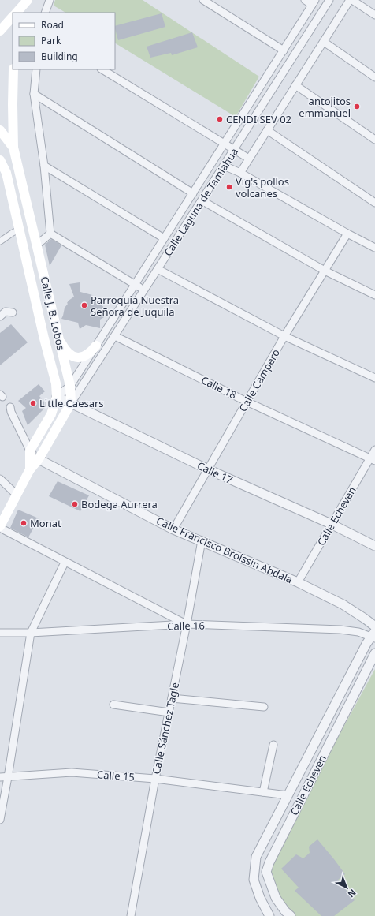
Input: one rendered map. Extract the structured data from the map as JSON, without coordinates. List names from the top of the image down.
{
  "streets": {
    "main road": ["Calle J. B. Lobos"],
    "street": [
      "Calle Laguna de Tamiahua",
      "Calle Campero",
      "Calle 18",
      "Calle 17",
      "Calle Echeven",
      "Calle Francisco Broissin Abdala",
      "Calle 16",
      "Calle Sánchez Tagle",
      "Calle 15"
    ]
  },
  "crossings": [
    ["Calle Laguna de Tamiahua", "Calle J. B. Lobos"],
    ["Calle Laguna de Tamiahua", "Calle 18"],
    ["Calle Laguna de Tamiahua", "Calle 17"],
    ["Calle J. B. Lobos", "Calle 17"],
    ["Calle Campero", "Calle 18"],
    ["Calle Campero", "Calle 17"],
    ["Calle Campero", "Calle Francisco Broissin Abdala"],
    ["Calle 18", "Calle Echeven"],
    ["Calle 17", "Calle Echeven"],
    ["Calle Echeven", "Calle Francisco Broissin Abdala"],
    ["Calle Echeven", "Calle 16"],
    ["Calle Echeven", "Calle 15"],
    ["Calle Francisco Broissin Abdala", "Calle Sánchez Tagle"],
    ["Calle 16", "Calle Sánchez Tagle"],
    ["Calle Sánchez Tagle", "Calle 15"]
  ],
  "places": [
    "antojitos emmanuel",
    "CENDI SEV 02",
    "Vig's pollos volcanes",
    "Parroquia Nuestra Señora de Juquila",
    "Little Caesars",
    "Bodega Aurrera",
    "Monat"
  ],
  "legend": ["Road", "Park", "Building"],
  "north": "bottom right"
}
